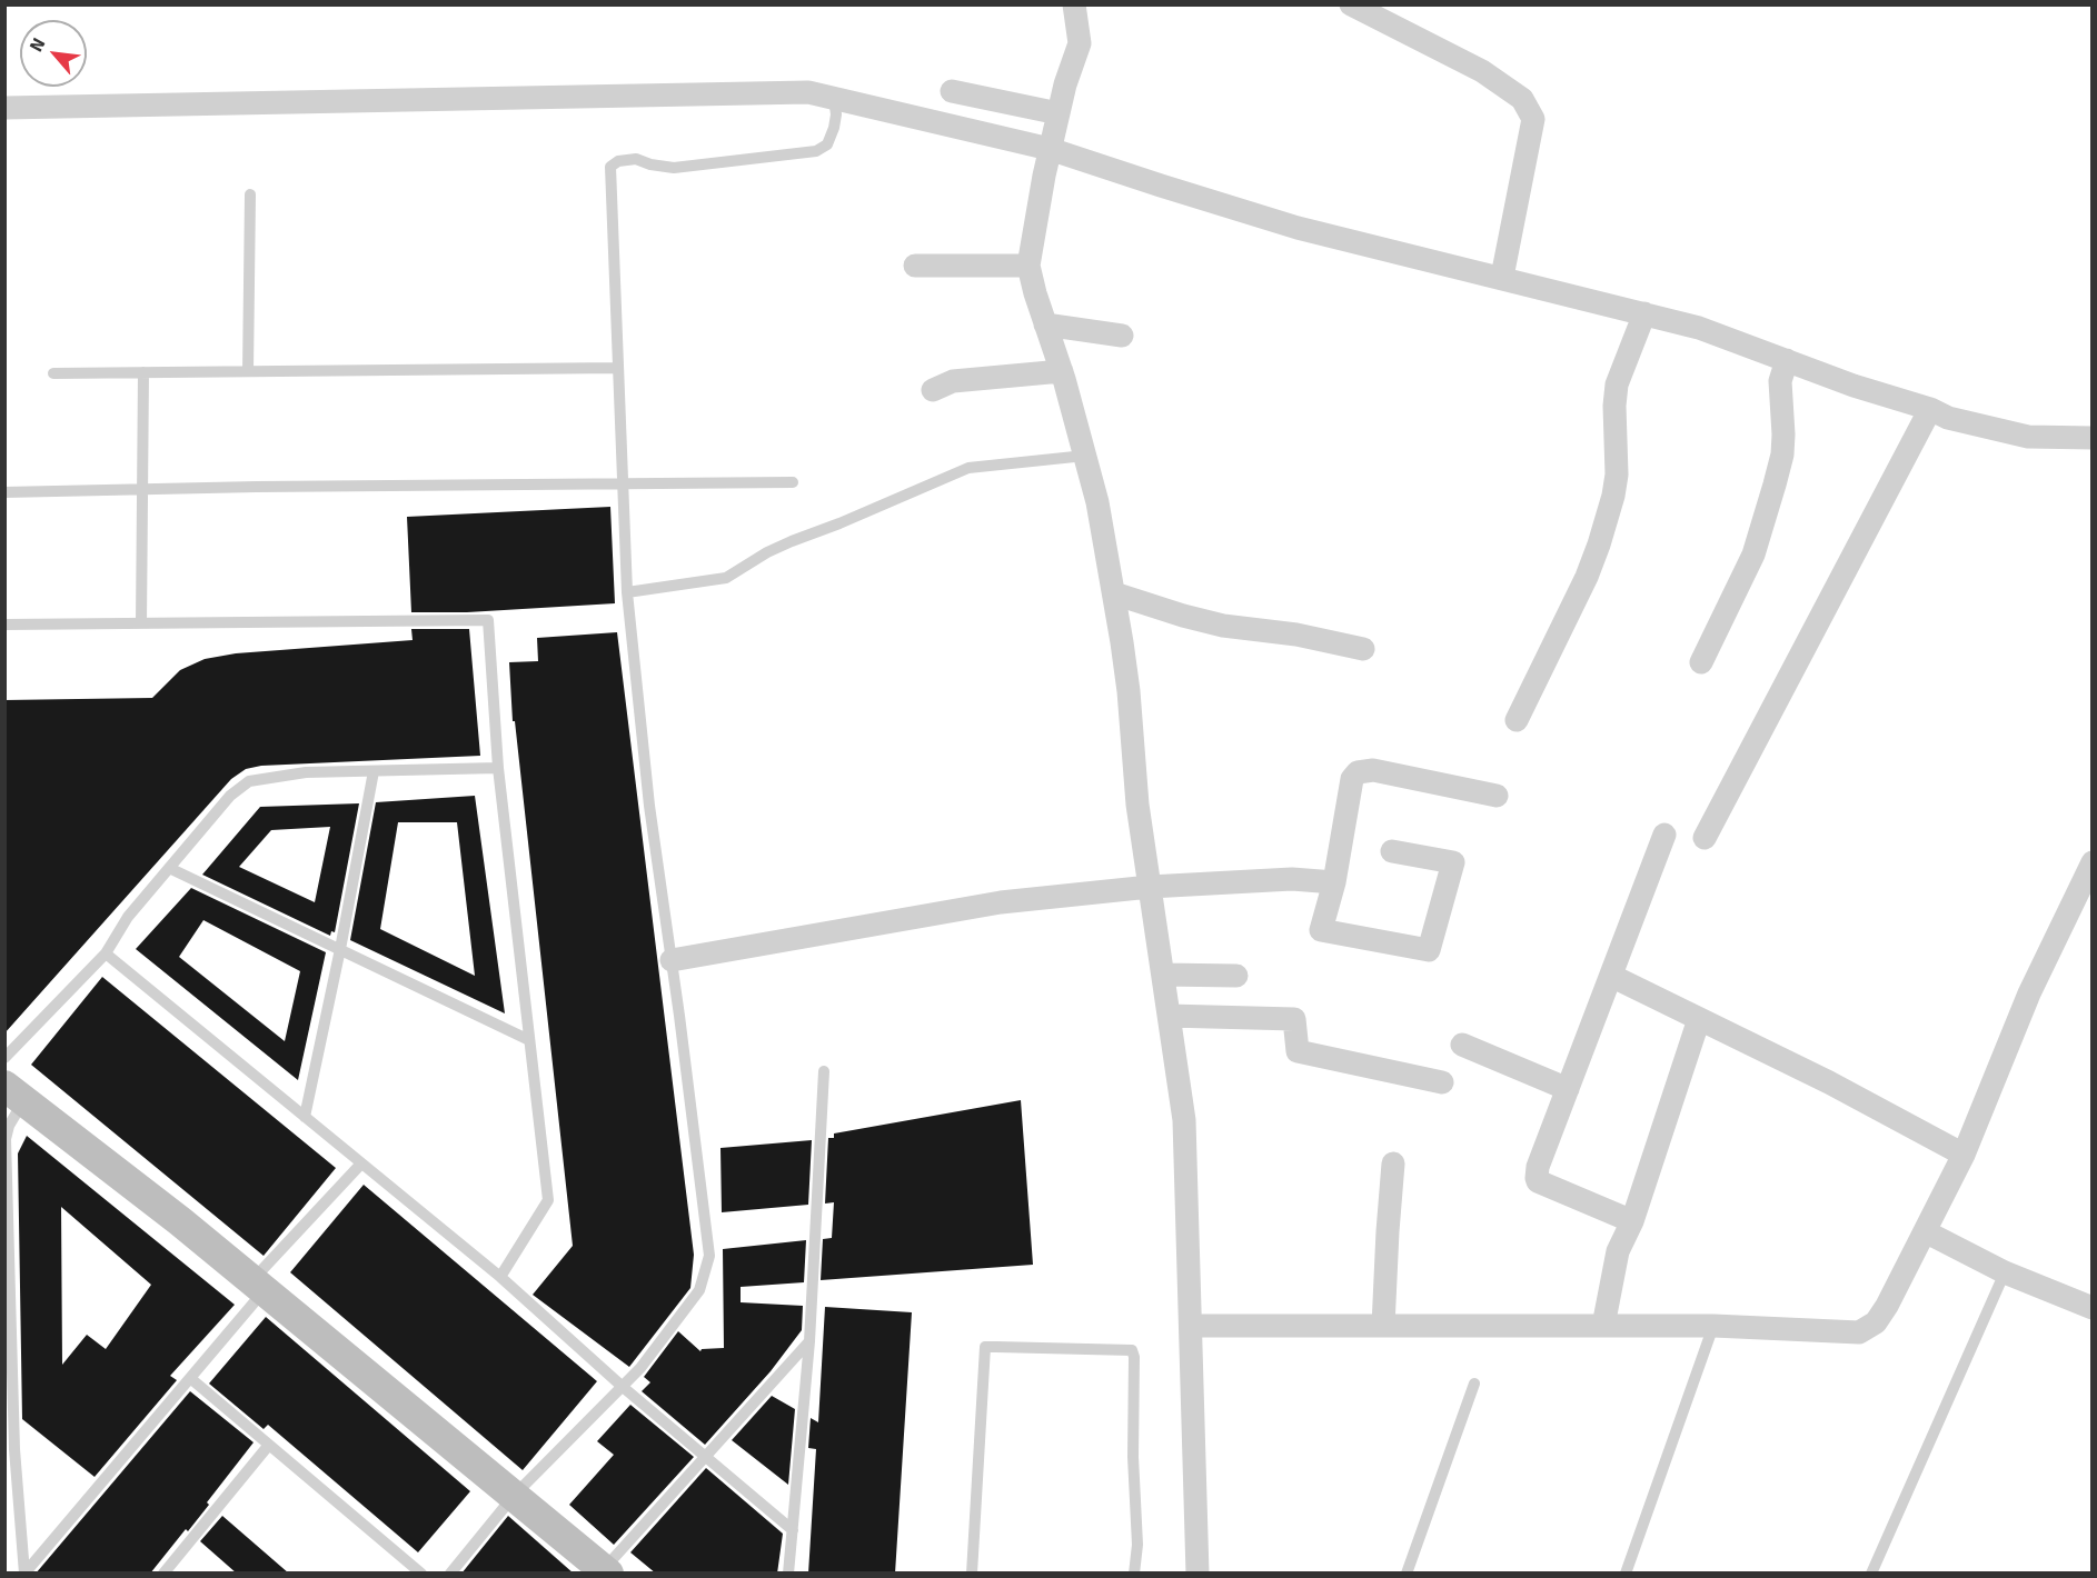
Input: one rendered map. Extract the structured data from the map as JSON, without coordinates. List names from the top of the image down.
{
  "north": "top left"
}
